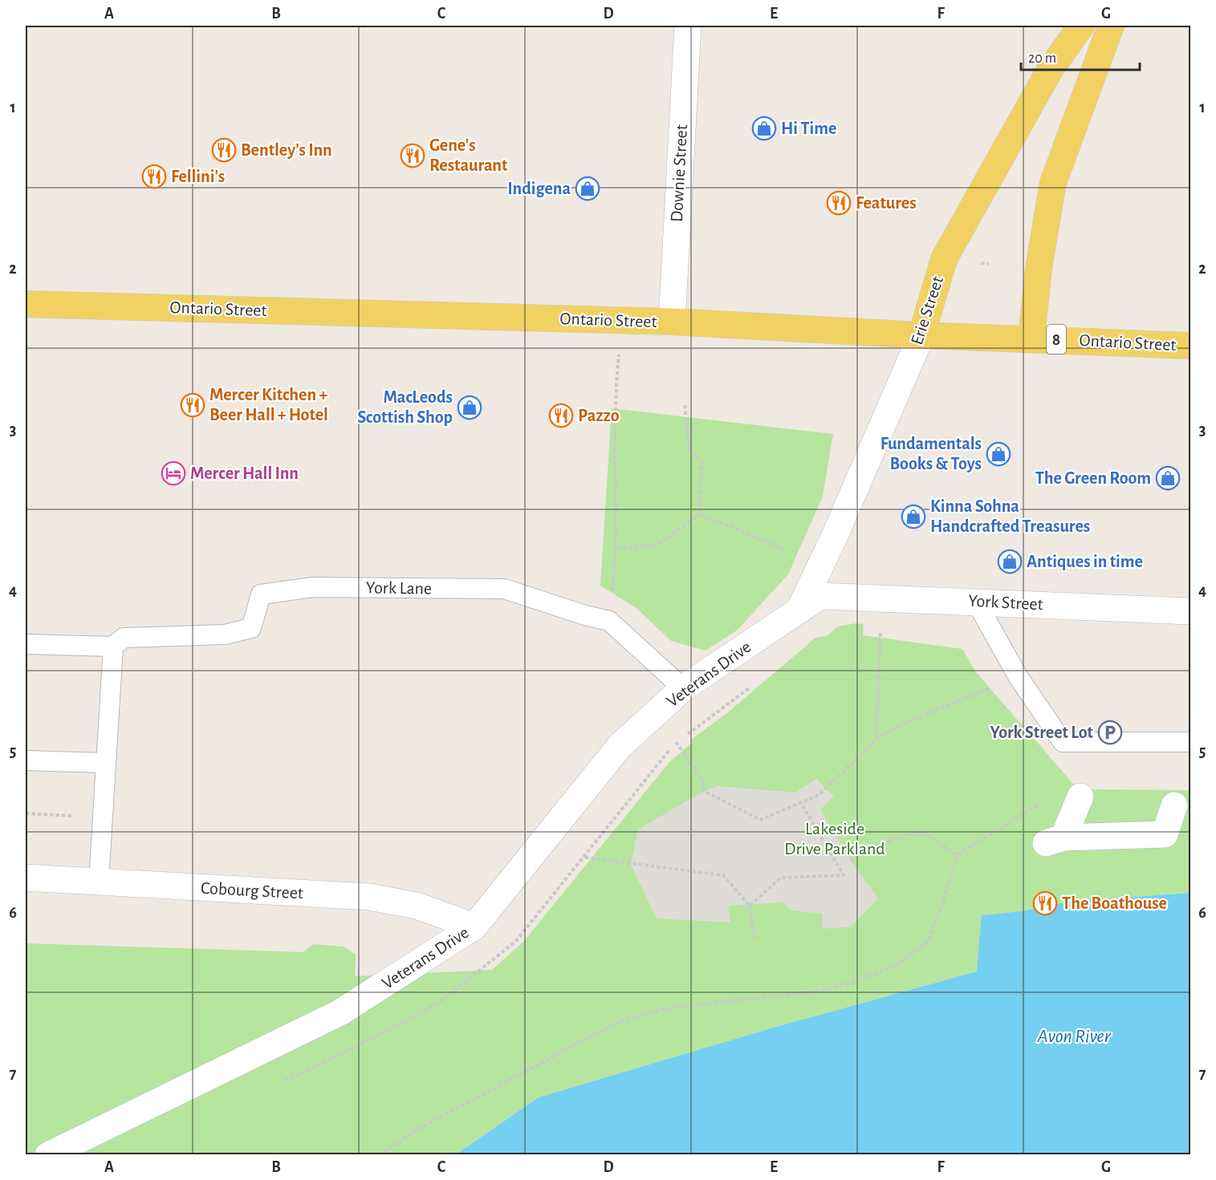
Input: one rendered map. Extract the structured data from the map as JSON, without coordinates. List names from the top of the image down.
{
  "streets": {
    "main road": ["Ontario Street", "Erie Street", "8"],
    "street": [
      "Downie Street",
      "York Street",
      "Veterans Drive",
      "Cobourg Street"
    ],
    "lane": ["York Lane"]
  },
  "crossings": [
    ["Downie Street", "Ontario Street"],
    ["Ontario Street", "Erie Street"],
    ["Erie Street", "York Street"],
    ["Erie Street", "Veterans Drive"],
    ["York Lane", "Veterans Drive"],
    ["York Street", "Veterans Drive"],
    ["Veterans Drive", "Cobourg Street"]
  ],
  "water": ["Avon River"],
  "parks": ["Lakeside Drive Parkland"],
  "places": {
    "shop": [
      "Hi Time",
      "Indigena",
      "MacLeods Scottish Shop",
      "Fundamentals Books & Toys",
      "The Green Room",
      "Kinna Sohna Handcrafted Treasures",
      "Antiques in time"
    ],
    "restaurant": [
      "Bentley's Inn",
      "Gene's Restaurant",
      "Fellini's",
      "Features",
      "Mercer Kitchen + Beer Hall + Hotel",
      "Pazzo",
      "The Boathouse"
    ],
    "hotel": ["Mercer Hall Inn"],
    "parking": ["York Street Lot"]
  },
  "scale_bar": "20 m",
  "grid": {
    "columns": [
      "A",
      "B",
      "C",
      "D",
      "E",
      "F",
      "G"
    ],
    "rows": [
      "1",
      "2",
      "3",
      "4",
      "5",
      "6",
      "7"
    ]
  }
}
